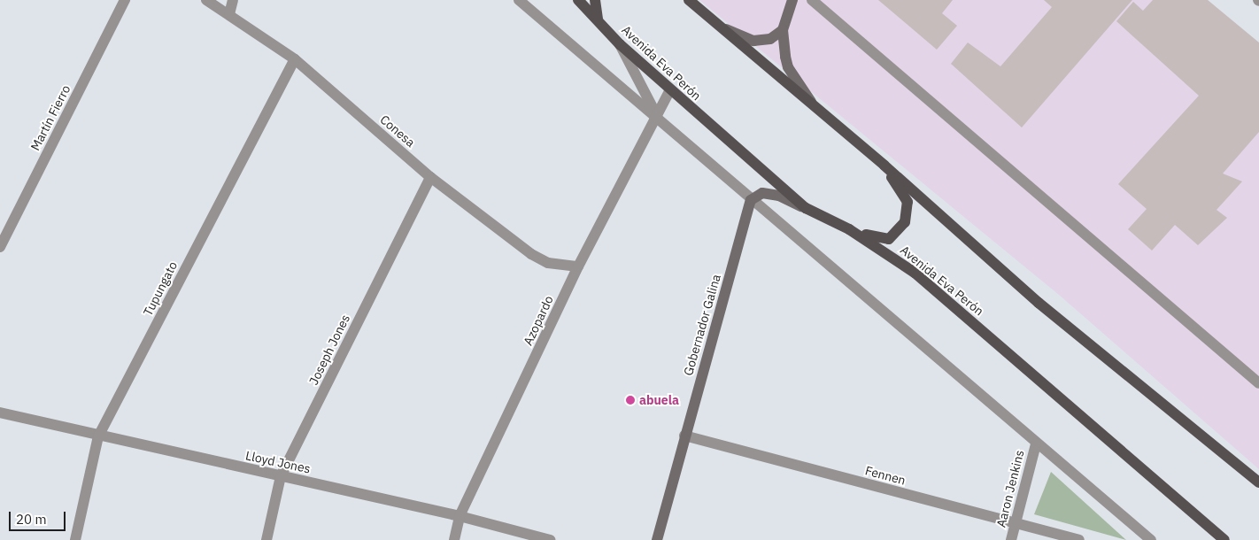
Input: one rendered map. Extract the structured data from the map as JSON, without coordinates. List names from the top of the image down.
{
  "streets": {
    "main road": ["Avenida Eva Perón"],
    "street": [
      "Martín Fierro",
      "Conesa",
      "Tupungato",
      "Azopardo",
      "Gobernador Galina",
      "Joseph Jones",
      "Lloyd Jones",
      "Fennen",
      "Aaron Jenkins"
    ]
  },
  "crossings": [
    ["Avenida Eva Perón", "Azopardo"],
    ["Conesa", "Tupungato"],
    ["Conesa", "Azopardo"],
    ["Conesa", "Joseph Jones"],
    ["Tupungato", "Lloyd Jones"],
    ["Azopardo", "Lloyd Jones"],
    ["Gobernador Galina", "Fennen"],
    ["Joseph Jones", "Lloyd Jones"],
    ["Fennen", "Aaron Jenkins"]
  ],
  "places": ["abuela"],
  "scale_bar": "20 m"
}
